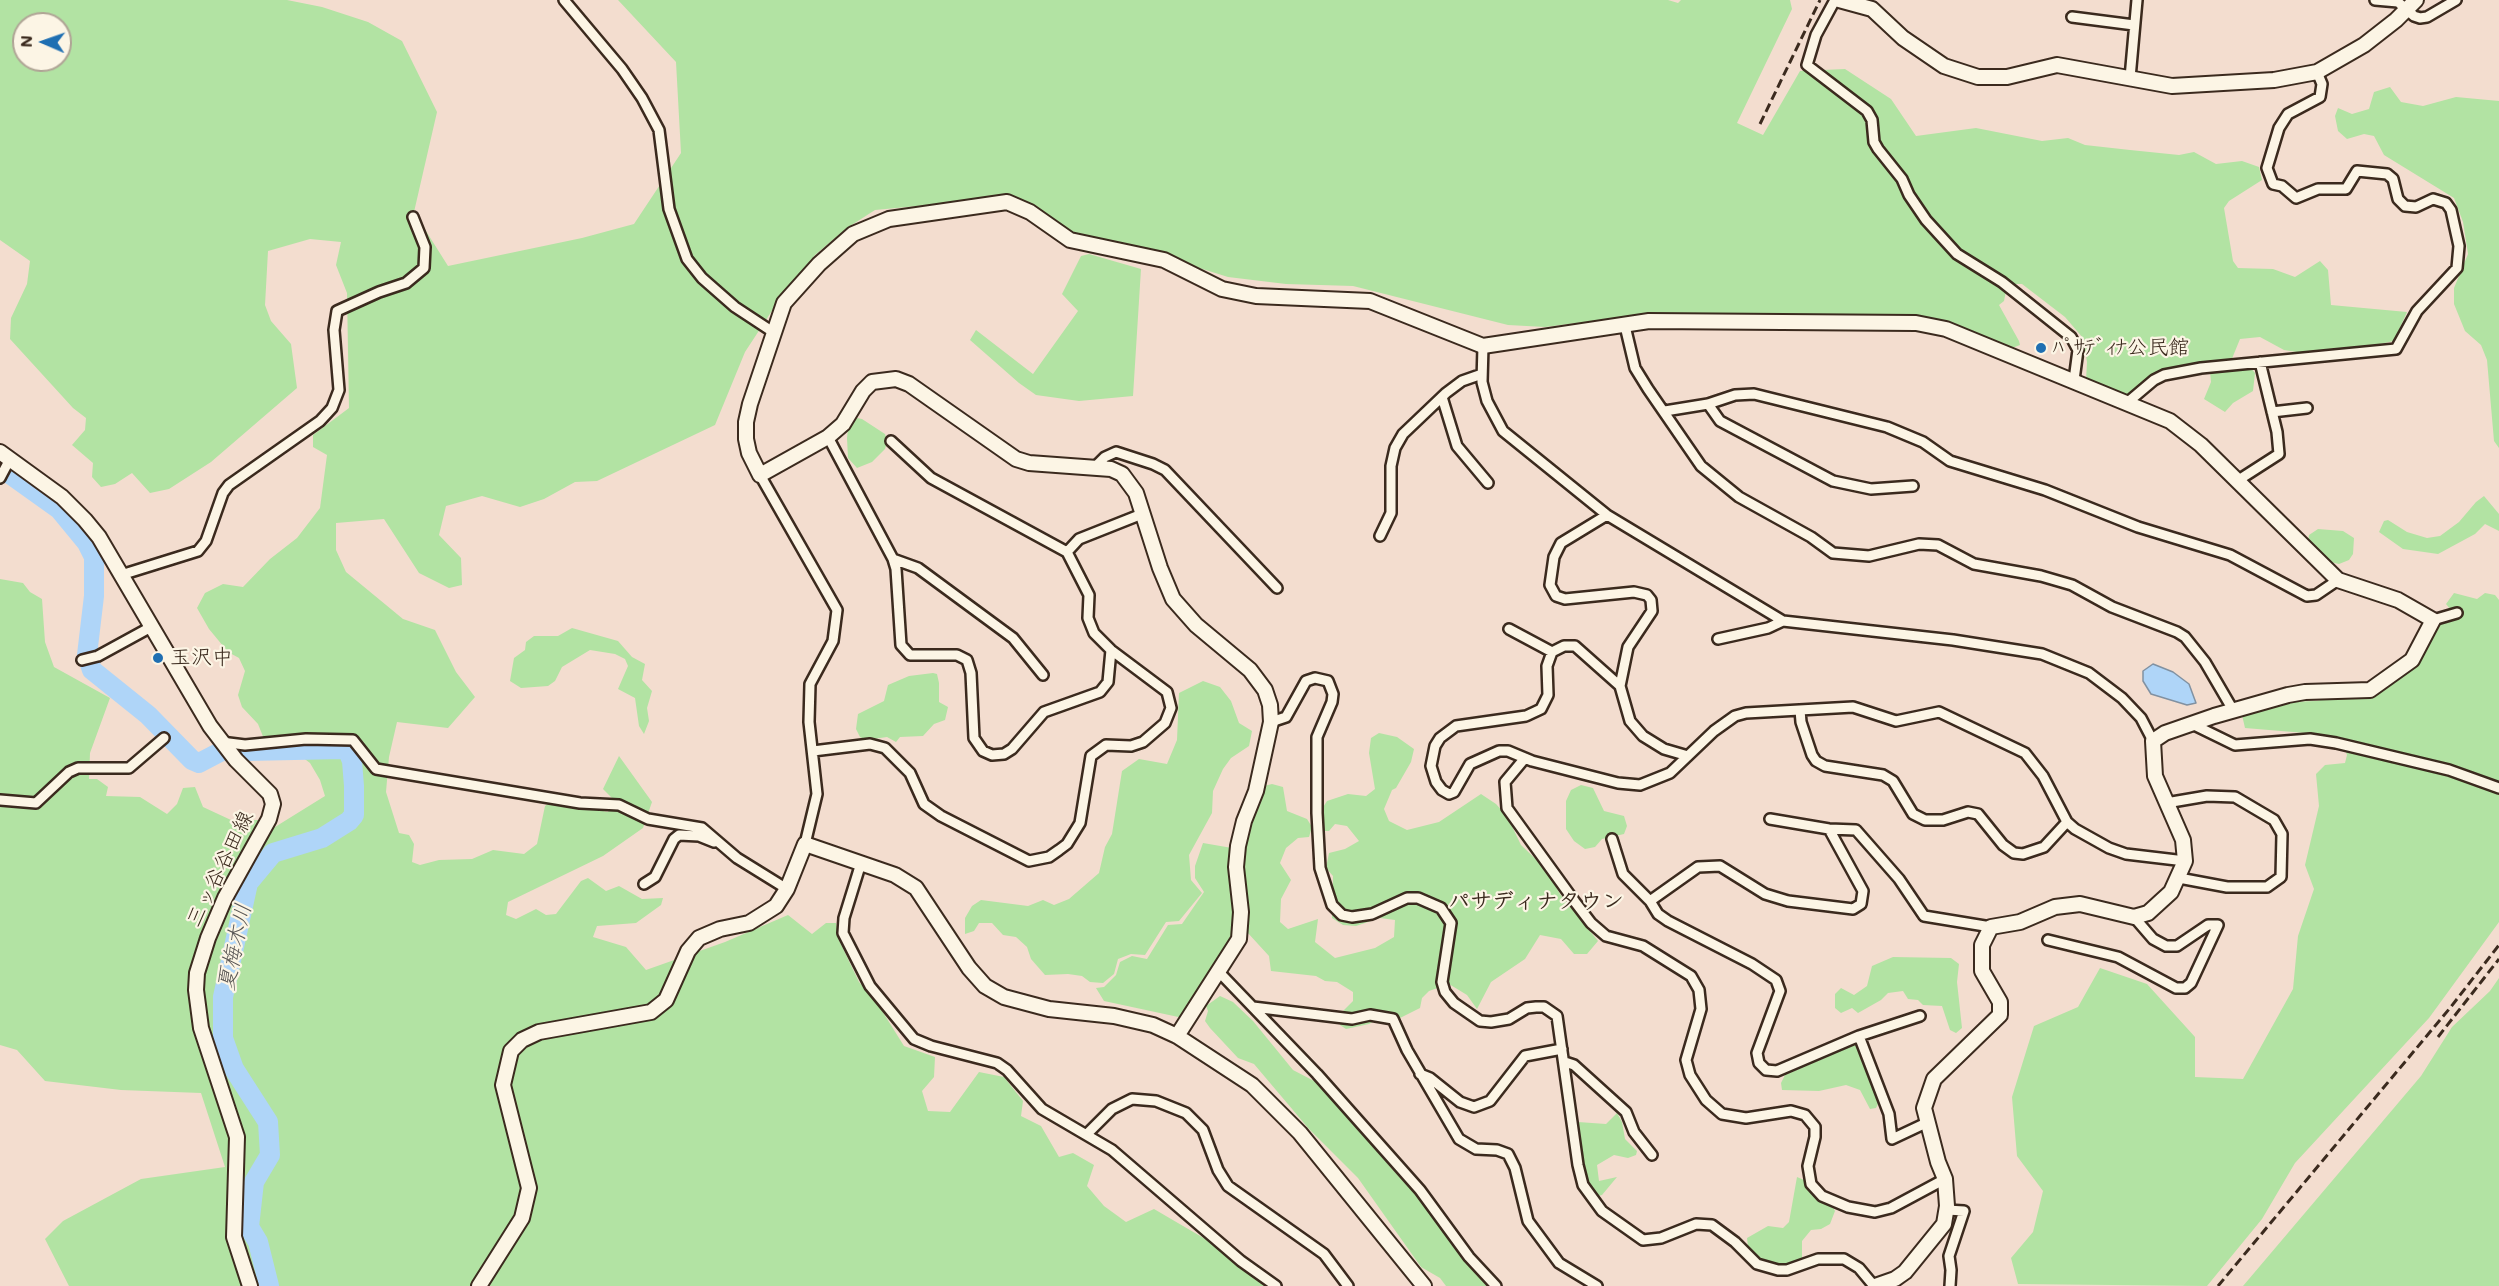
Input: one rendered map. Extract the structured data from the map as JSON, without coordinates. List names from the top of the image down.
{
  "streets": {
    "street": ["三ッ谷谷田線"]
  },
  "districts": ["パサディナタウン"],
  "water": ["夏梅木川"],
  "places": ["ﾊﾟｻﾃﾞｨﾅ公民館", "玉沢中"],
  "north": "left"
}
